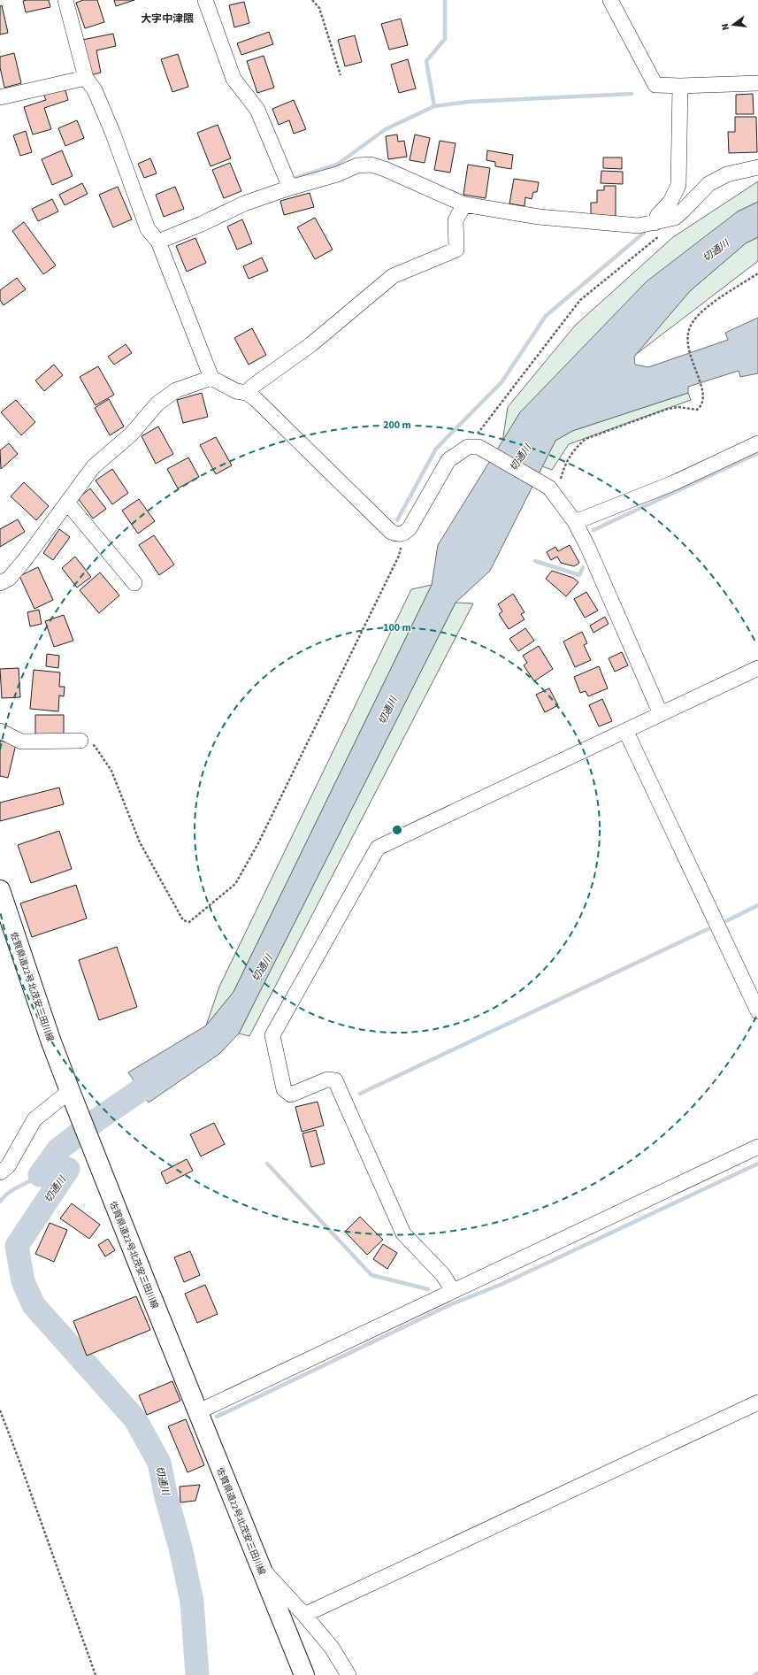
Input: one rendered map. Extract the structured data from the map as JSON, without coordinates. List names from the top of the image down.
{
  "streets": {
    "main road": ["佐賀県道22号北茂安三田川線"]
  },
  "districts": ["大字中津隈"],
  "water": ["切通川"],
  "north": "left",
  "rings": ["200 m", "100 m"]
}
